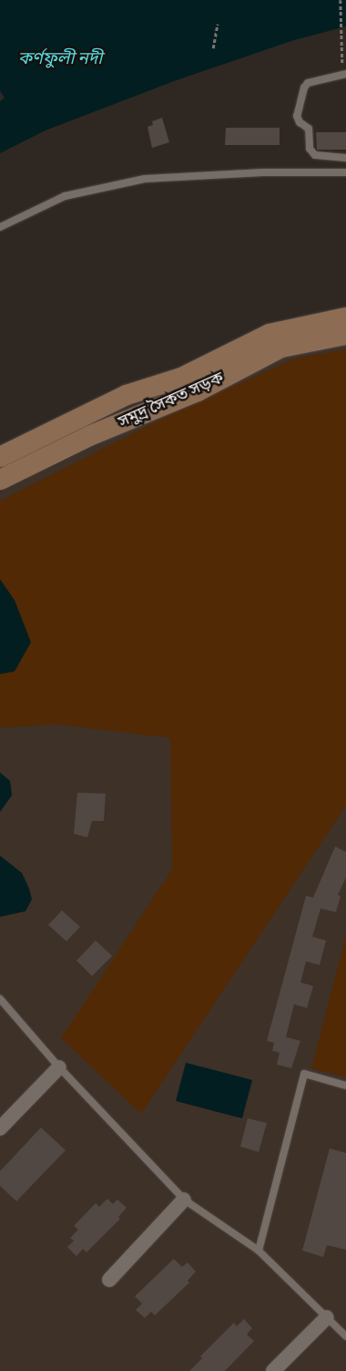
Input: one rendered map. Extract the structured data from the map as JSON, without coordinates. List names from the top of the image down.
{
  "streets": {
    "main road": ["সমুদ্র সৈকত সড়ক"]
  },
  "water": ["কর্ণফুলী নদী"]
}
